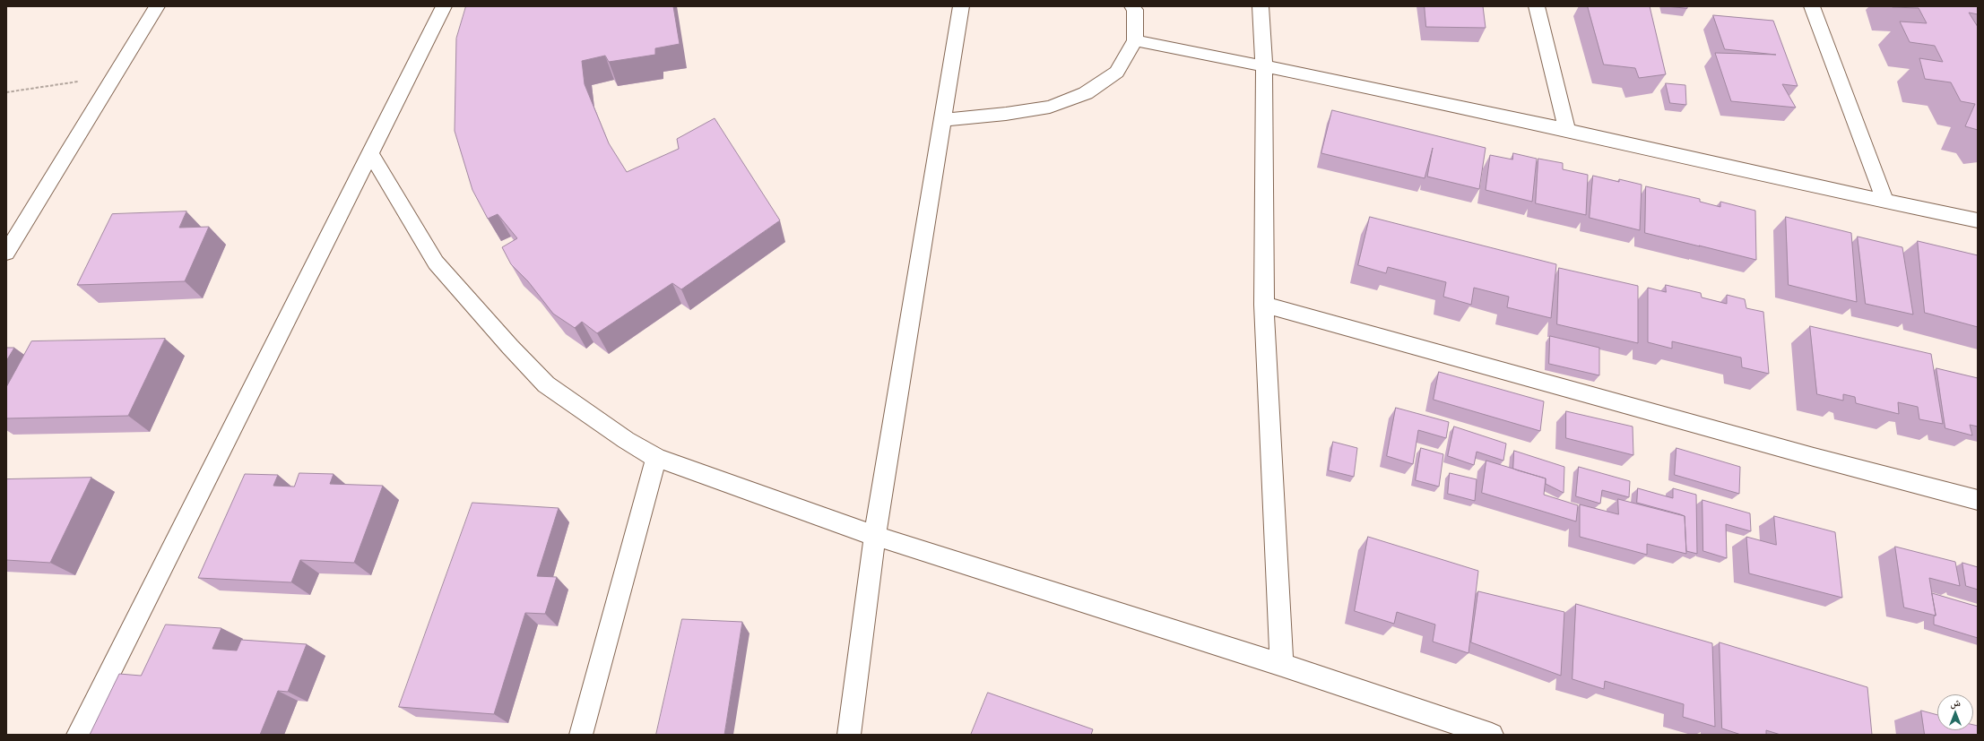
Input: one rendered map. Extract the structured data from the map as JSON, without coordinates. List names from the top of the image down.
{
  "north": "top"
}
